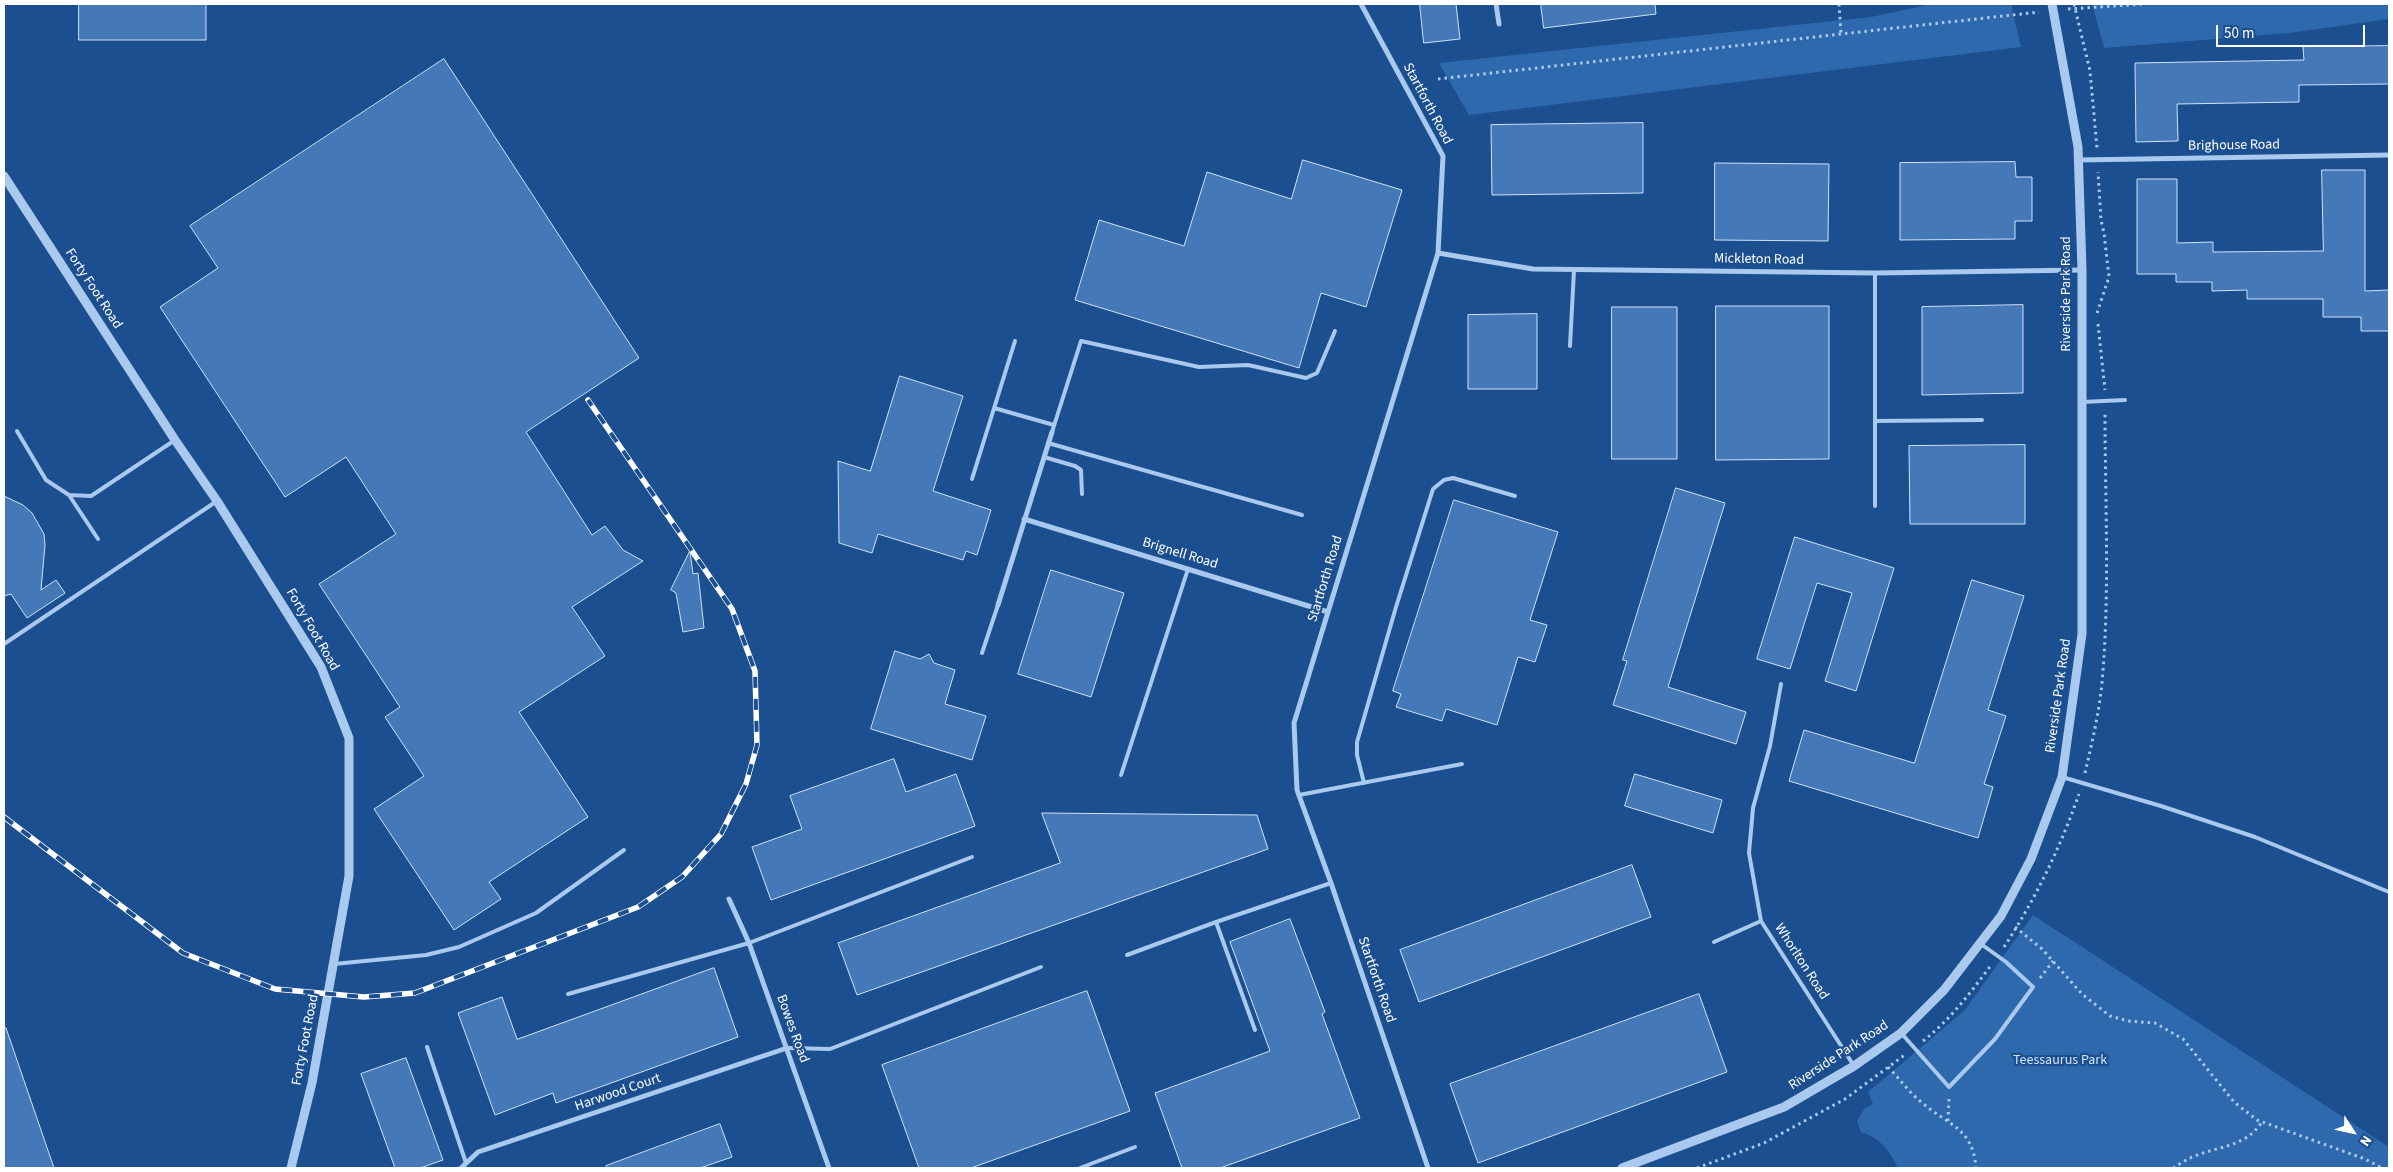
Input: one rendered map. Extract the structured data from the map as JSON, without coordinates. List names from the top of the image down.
{
  "streets": {
    "street": [
      "Startforth Road",
      "Brighouse Road",
      "Mickleton Road",
      "Forty Foot Road",
      "Riverside Park Road",
      "Brignell Road",
      "Bowes Road",
      "Harwood Court"
    ],
    "lane": ["Whorlton Road"]
  },
  "crossings": [
    ["Startforth Road", "Mickleton Road"],
    ["Startforth Road", "Brignell Road"],
    ["Brighouse Road", "Riverside Park Road"],
    ["Mickleton Road", "Riverside Park Road"],
    ["Riverside Park Road", "Whorlton Road"],
    ["Bowes Road", "Harwood Court"]
  ],
  "parks": ["Teessaurus Park"],
  "scale_bar": "50 m",
  "north": "bottom right"
}
